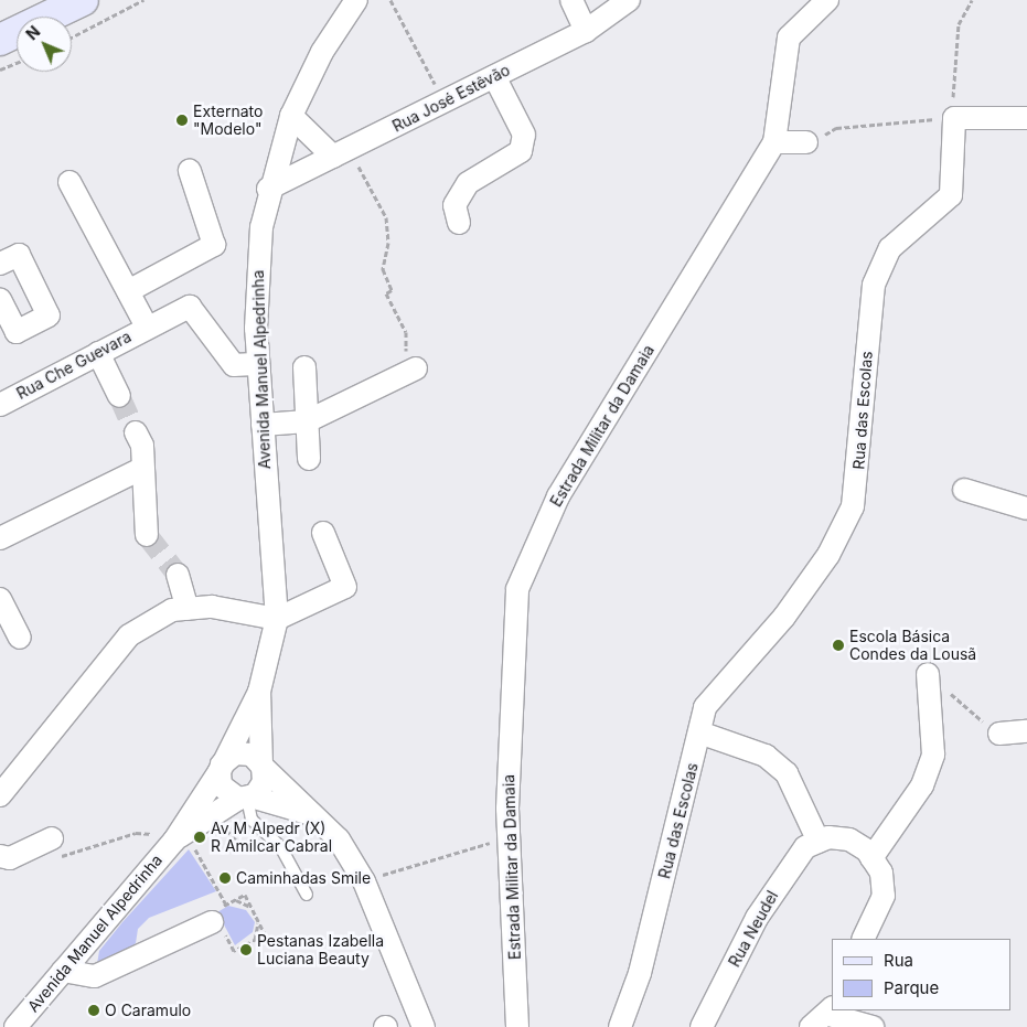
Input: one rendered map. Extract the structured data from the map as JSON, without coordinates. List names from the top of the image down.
{
  "streets": {
    "street": [
      "Rua José Estêvão",
      "Rua Che Guevara",
      "Avenida Manuel Alpedrinha",
      "Rua das Escolas",
      "Estrada Militar da Damaia",
      "Rua Neudel"
    ]
  },
  "crossings": [
    ["Rua José Estêvão", "Avenida Manuel Alpedrinha"],
    ["Rua Che Guevara", "Avenida Manuel Alpedrinha"]
  ],
  "places": [
    "Externato \"Modelo\"",
    "Escola Básica Condes da Lousã",
    "Av M Alpedr (X) R Amilcar Cabral",
    "Caminhadas Smile",
    "Pestanas Izabella Luciana Beauty",
    "O Caramulo"
  ],
  "legend": ["Rua", "Parque"],
  "north": "top left"
}
